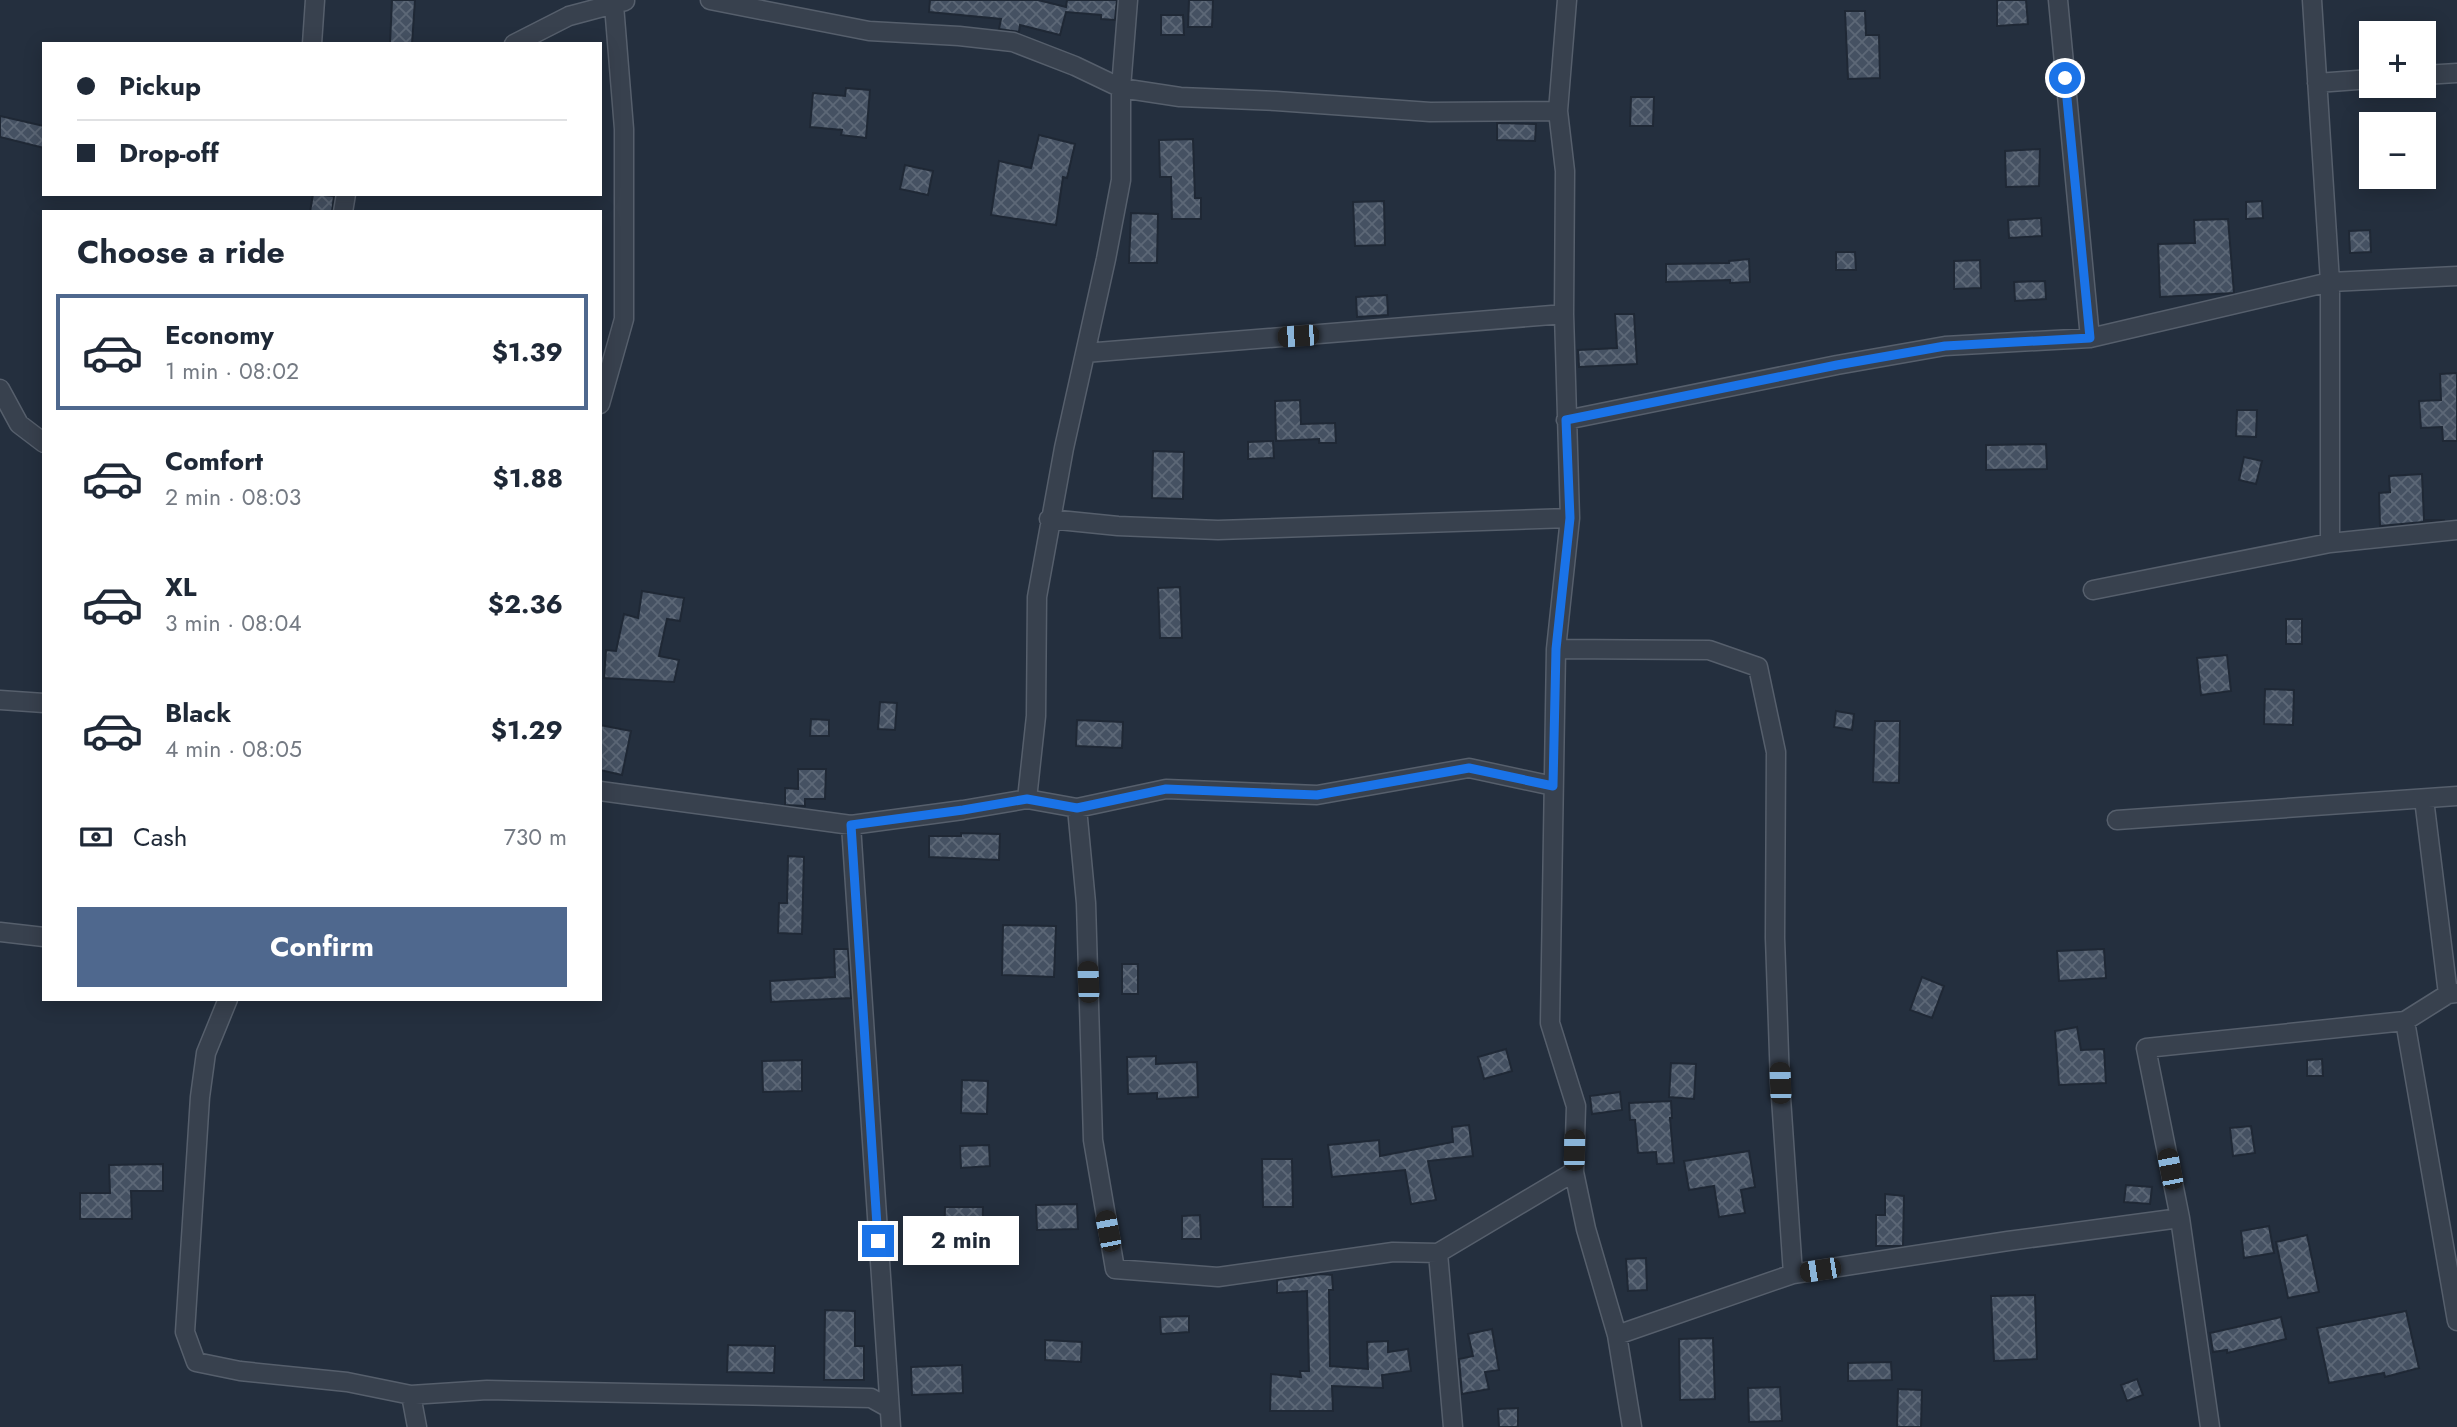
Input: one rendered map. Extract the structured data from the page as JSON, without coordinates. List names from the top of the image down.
{
  "page": {
    "map_buttons": ["+", "−"],
    "banner": ["Pickup", "Drop-off"],
    "heading": "Choose a ride",
    "list": [
      {
        "name": "Economy",
        "note": "1 min · 08:02",
        "value": "$1.39"
      },
      {
        "name": "Comfort",
        "note": "2 min · 08:03",
        "value": "$1.88"
      },
      {
        "name": "XL",
        "note": "3 min · 08:04",
        "value": "$2.36"
      },
      {
        "name": "Black",
        "note": "4 min · 08:05",
        "value": "$1.29"
      }
    ],
    "pay": ["Cash", "730 m"],
    "buttons": "Confirm",
    "bubble": "2 min"
  }
}
